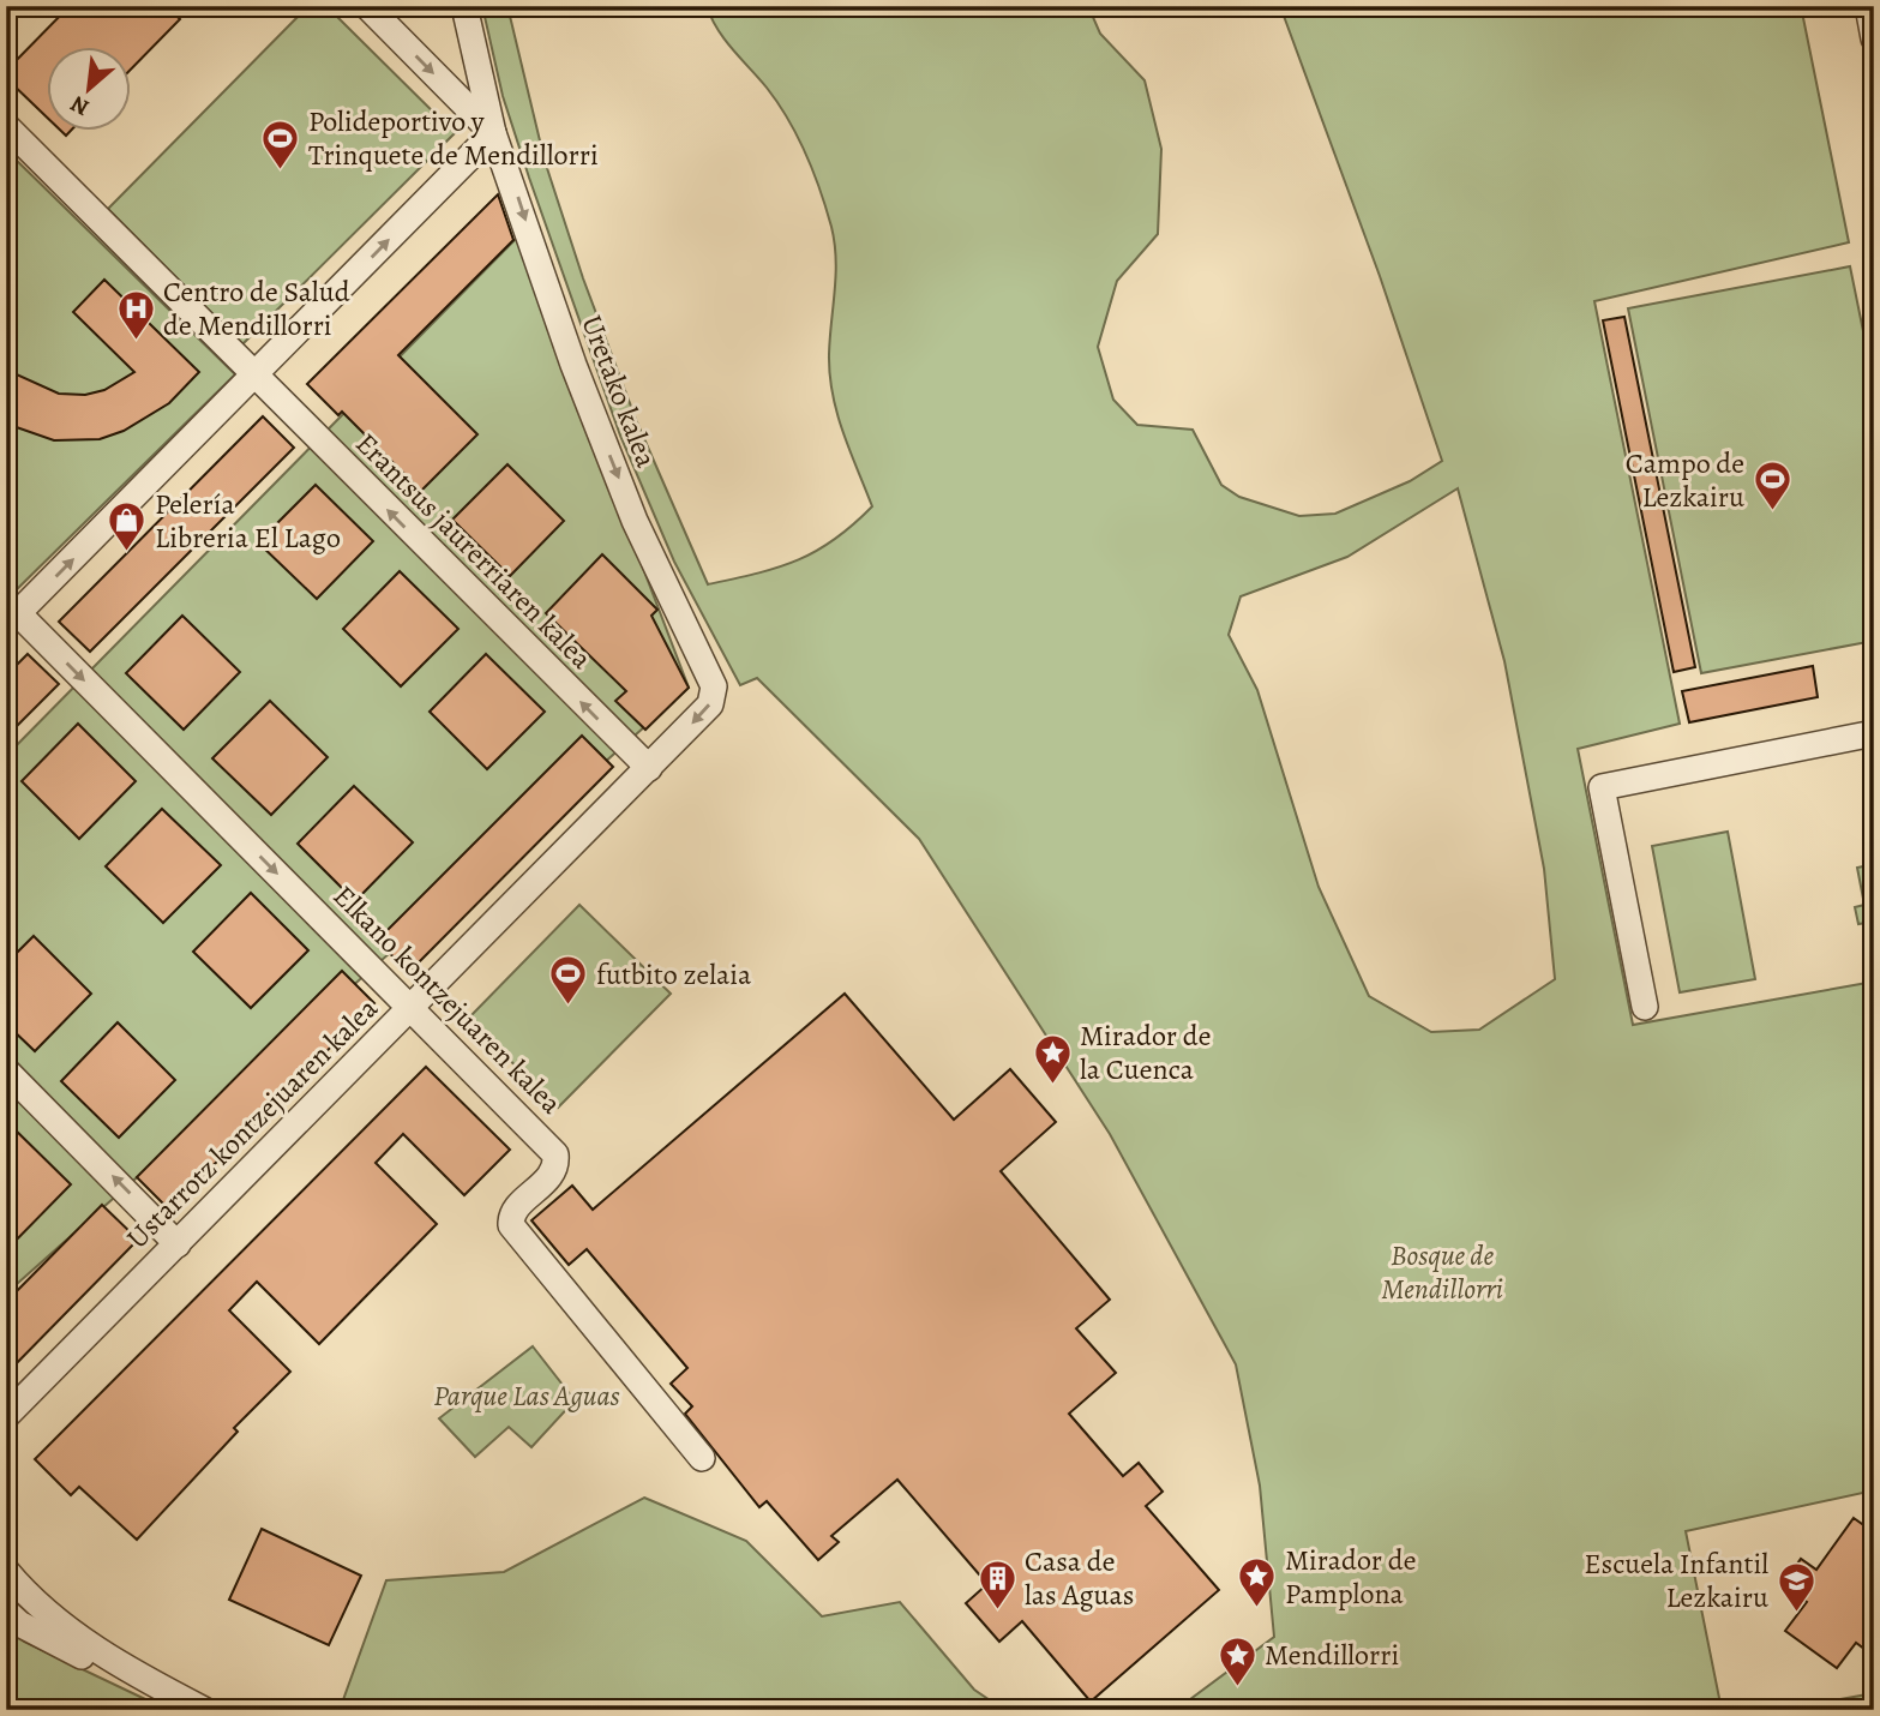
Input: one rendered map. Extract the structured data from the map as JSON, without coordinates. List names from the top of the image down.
{
  "streets": {
    "street": [
      "Uretako kalea",
      "Erantsus jaurerriaren kalea",
      "Elkano kontzejuaren kalea",
      "Ustarrotz kontzejuaren kalea"
    ]
  },
  "crossings": [
    ["Uretako kalea", "Erantsus jaurerriaren kalea"],
    ["Uretako kalea", "Ustarrotz kontzejuaren kalea"],
    ["Erantsus jaurerriaren kalea", "Ustarrotz kontzejuaren kalea"],
    ["Elkano kontzejuaren kalea", "Ustarrotz kontzejuaren kalea"]
  ],
  "one_way": ["Uretako kalea", "Erantsus jaurerriaren kalea", "Elkano kontzejuaren kalea"],
  "parks": ["Bosque de Mendillorri", "Parque Las Aguas"],
  "places": {
    "sports": ["Polideportivo y Trinquete de Mendillorri", "Campo de Lezkairu", "futbito zelaia"],
    "hospital": ["Centro de Salud de Mendillorri"],
    "shop": ["Pelería Libreria El Lago"],
    "place": ["Mirador de la Cuenca", "Mirador de Pamplona", "Mendillorri"],
    "building": ["Casa de las Aguas"],
    "school or university": ["Escuela Infantil Lezkairu"]
  },
  "north": "bottom left"
}
